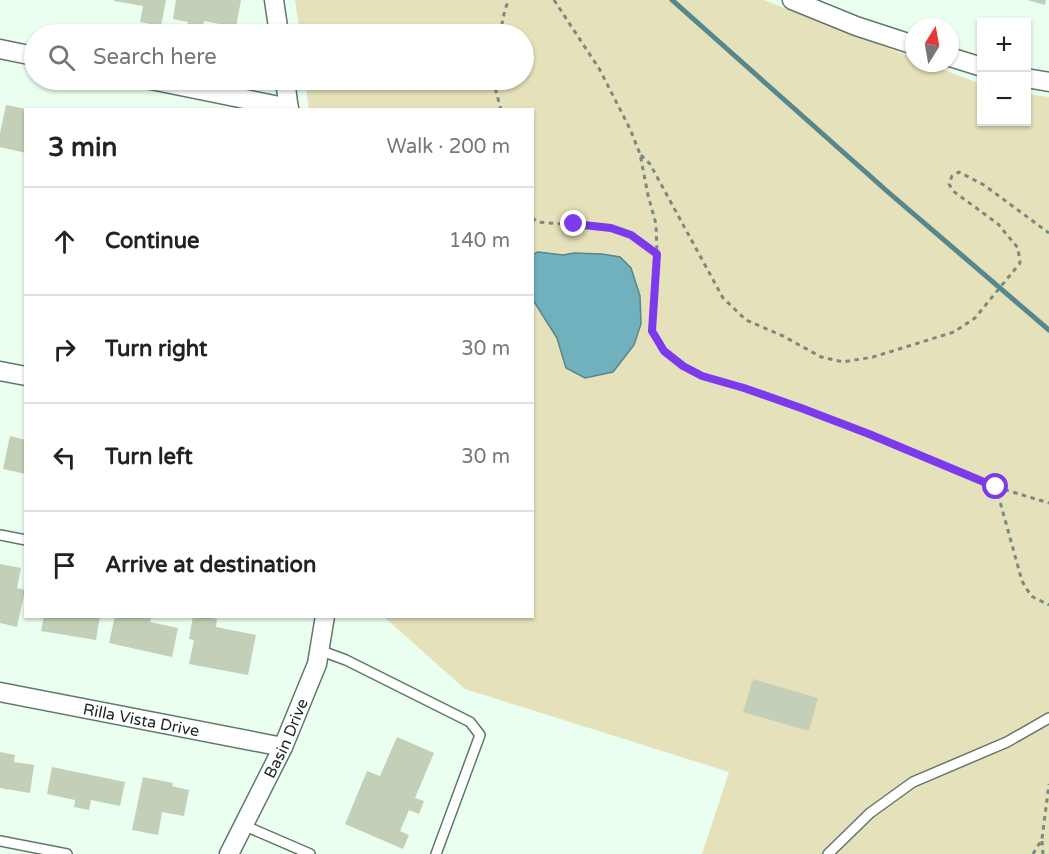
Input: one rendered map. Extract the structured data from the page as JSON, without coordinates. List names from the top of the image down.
{
  "streets": {
    "street": ["Rilla Vista Drive", "Basin Drive"]
  },
  "crossings": [
    ["Rilla Vista Drive", "Basin Drive"]
  ],
  "north": "top",
  "page": {
    "map_buttons": ["+", "−"],
    "search": "Search here",
    "heading": ["3 min", "Walk · 200 m"],
    "list": [
      ["Continue", "140 m"],
      ["Turn right", "30 m"],
      ["Turn left", "30 m"],
      "Arrive at destination"
    ]
  }
}
